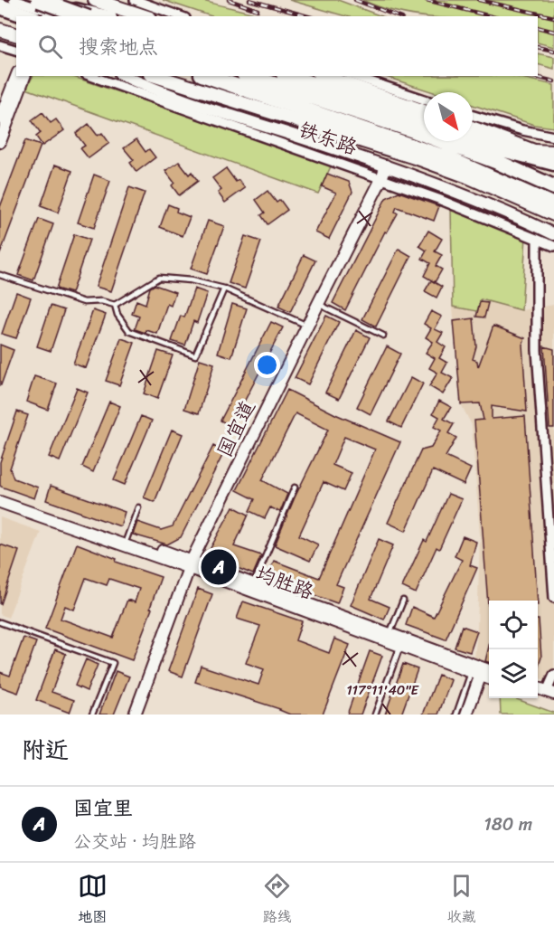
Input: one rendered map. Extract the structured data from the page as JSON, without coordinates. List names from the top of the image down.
{
  "streets": {
    "highway": ["铁东路"],
    "street": ["国宜道", "均胜路"]
  },
  "crossings": [
    ["铁东路", "国宜道"],
    ["国宜道", "均胜路"]
  ],
  "north": "bottom right",
  "page": {
    "search": "搜索地点",
    "pins": "A",
    "heading": "附近",
    "list": [
      {
        "mark": "A",
        "name": "国宜里",
        "note": "公交站 · 均胜路",
        "value": "180 m"
      }
    ],
    "nav": ["地图", "路线", "收藏"]
  },
  "coordinates": ["117°11'40\"E"]
}
